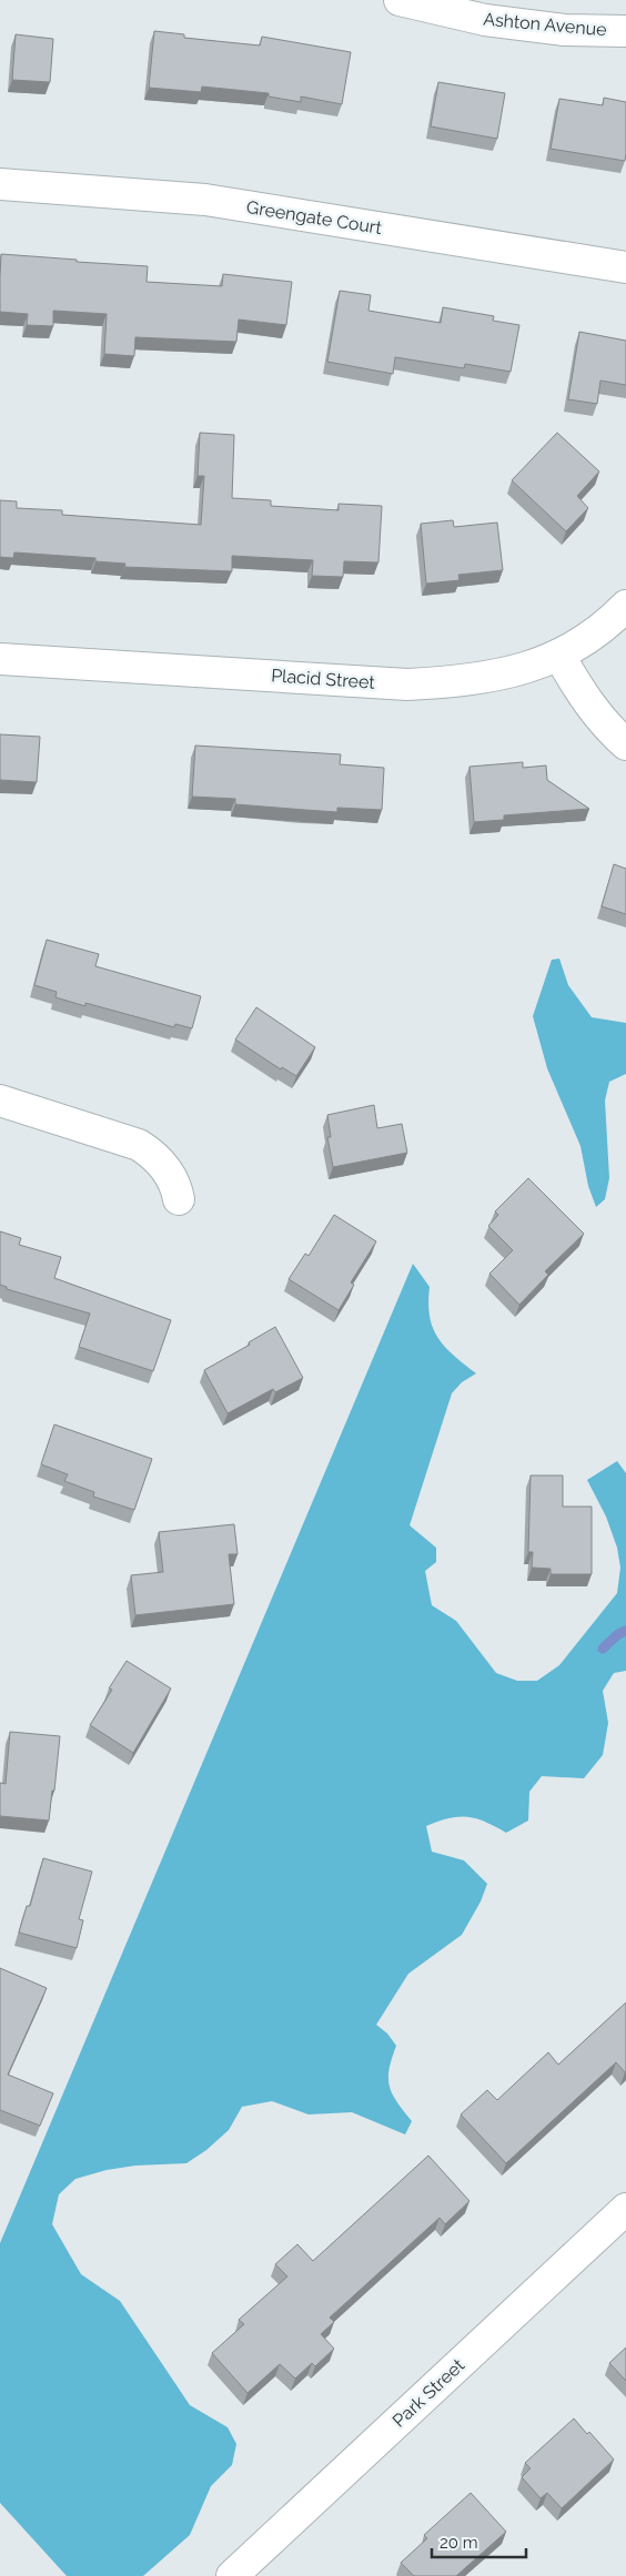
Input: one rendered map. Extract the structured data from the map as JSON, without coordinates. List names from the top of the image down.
{
  "streets": {
    "street": [
      "Ashton Avenue",
      "Greengate Court",
      "Placid Street",
      "Park Street"
    ]
  },
  "scale_bar": "20 m"
}
